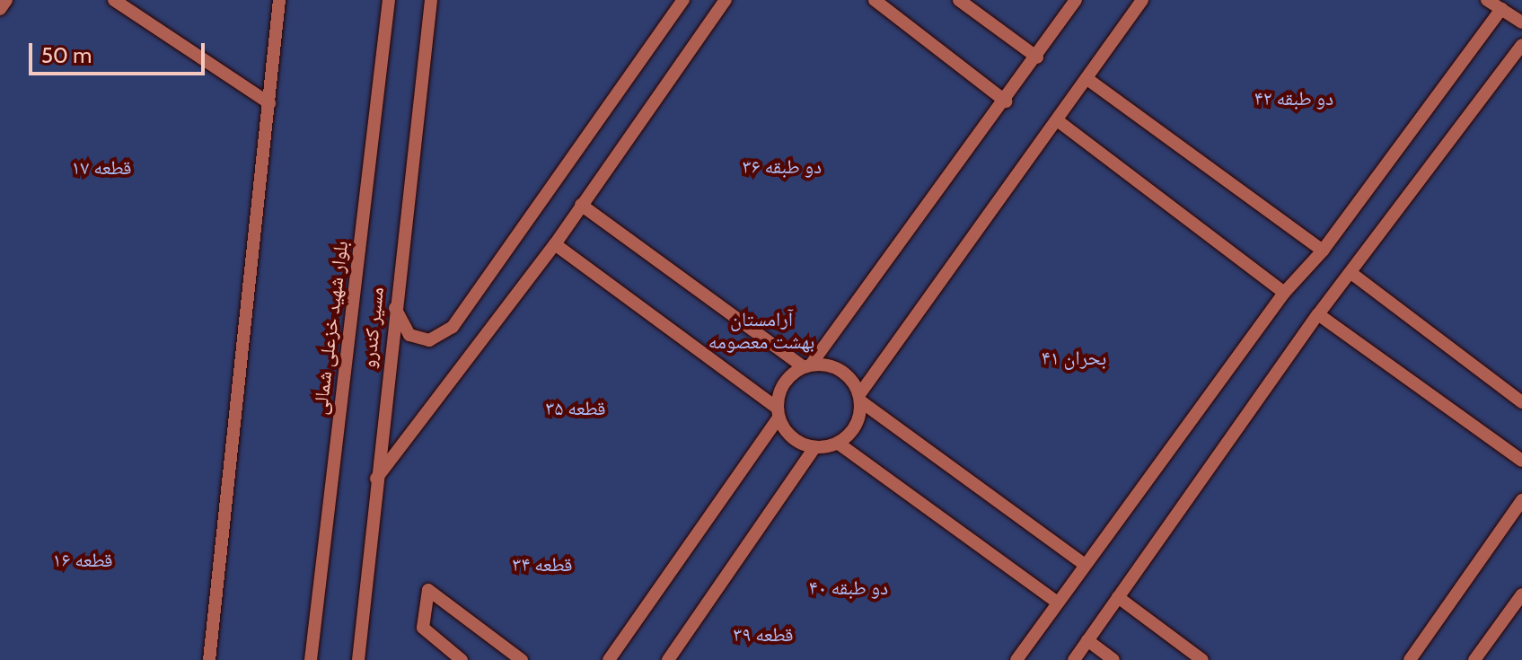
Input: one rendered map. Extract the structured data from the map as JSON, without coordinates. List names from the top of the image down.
{
  "streets": {
    "lane": ["بلوار شهید خزعلی شمالی", "مسیر کندرو"]
  },
  "parks": [
    "۴۲ دو طبقه",
    "۳۶ دو طبقه",
    "قطعه ۱۷",
    "آرامستان بهشت معصومه",
    "۴۱ بحران",
    "قطعه ۳۵",
    "قطعه ۱۶",
    "قطعه ۳۴",
    "۴۰ دو طبقه",
    "قطعه ۳۹"
  ],
  "scale_bar": "50 m"
}
